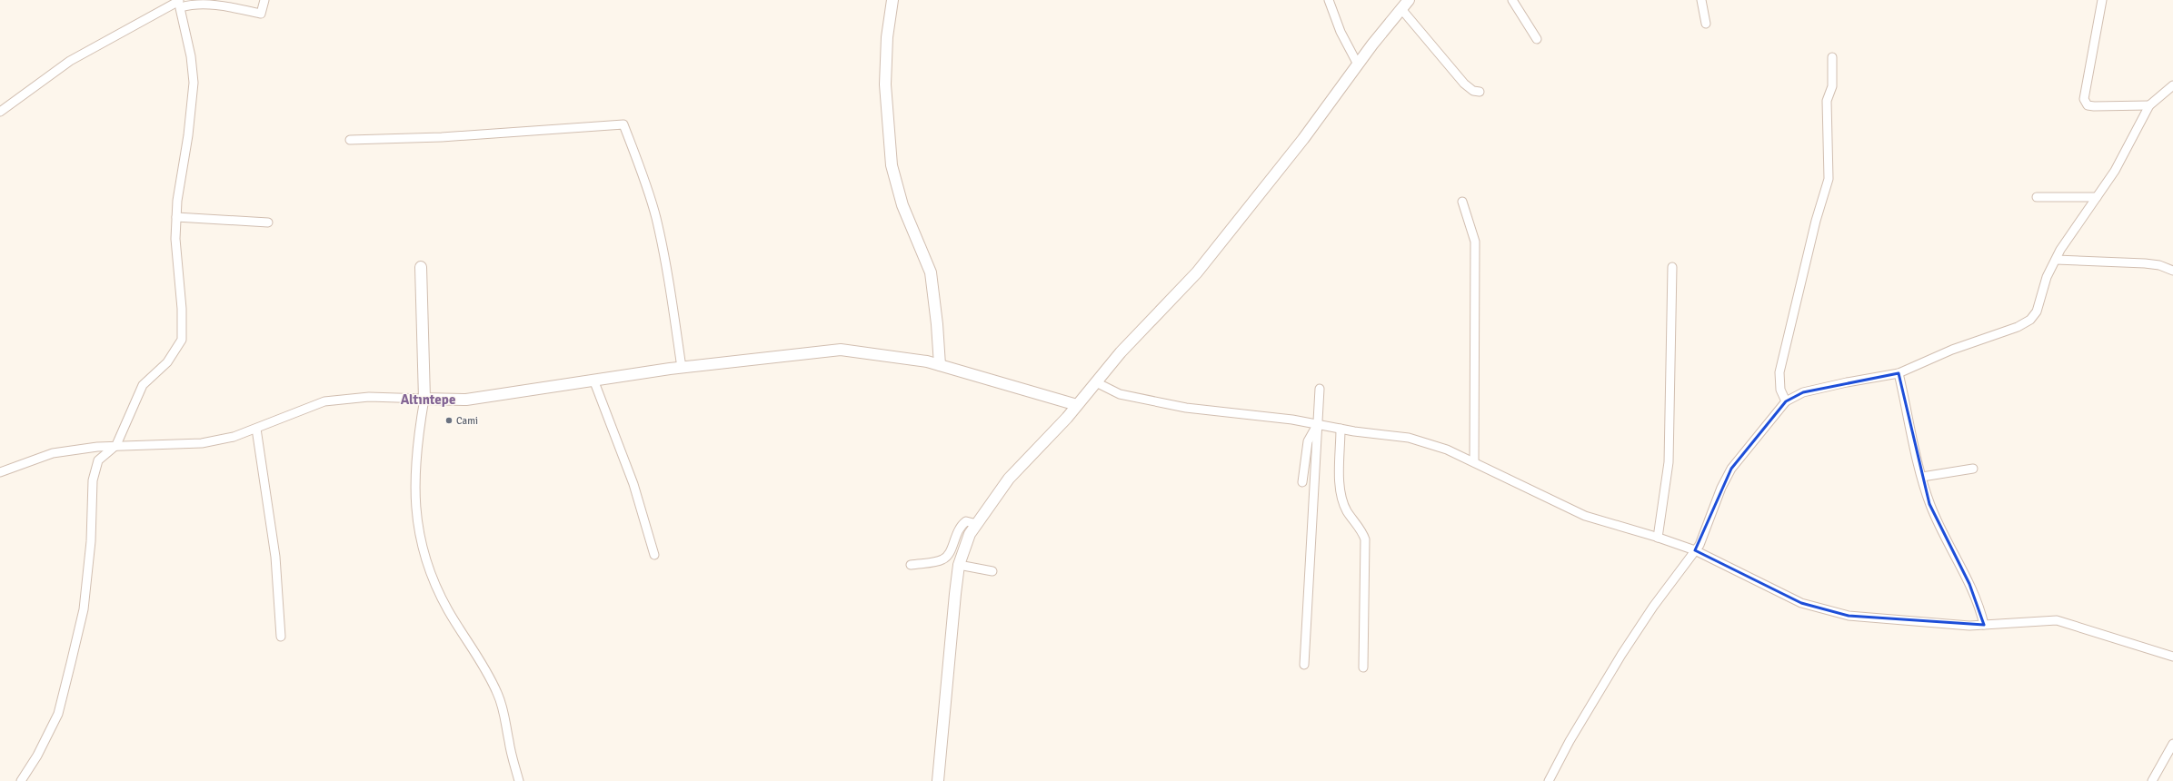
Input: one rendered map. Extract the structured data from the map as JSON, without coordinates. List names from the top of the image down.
{
  "districts": ["Altıntepe"],
  "places": ["Cami"]
}
